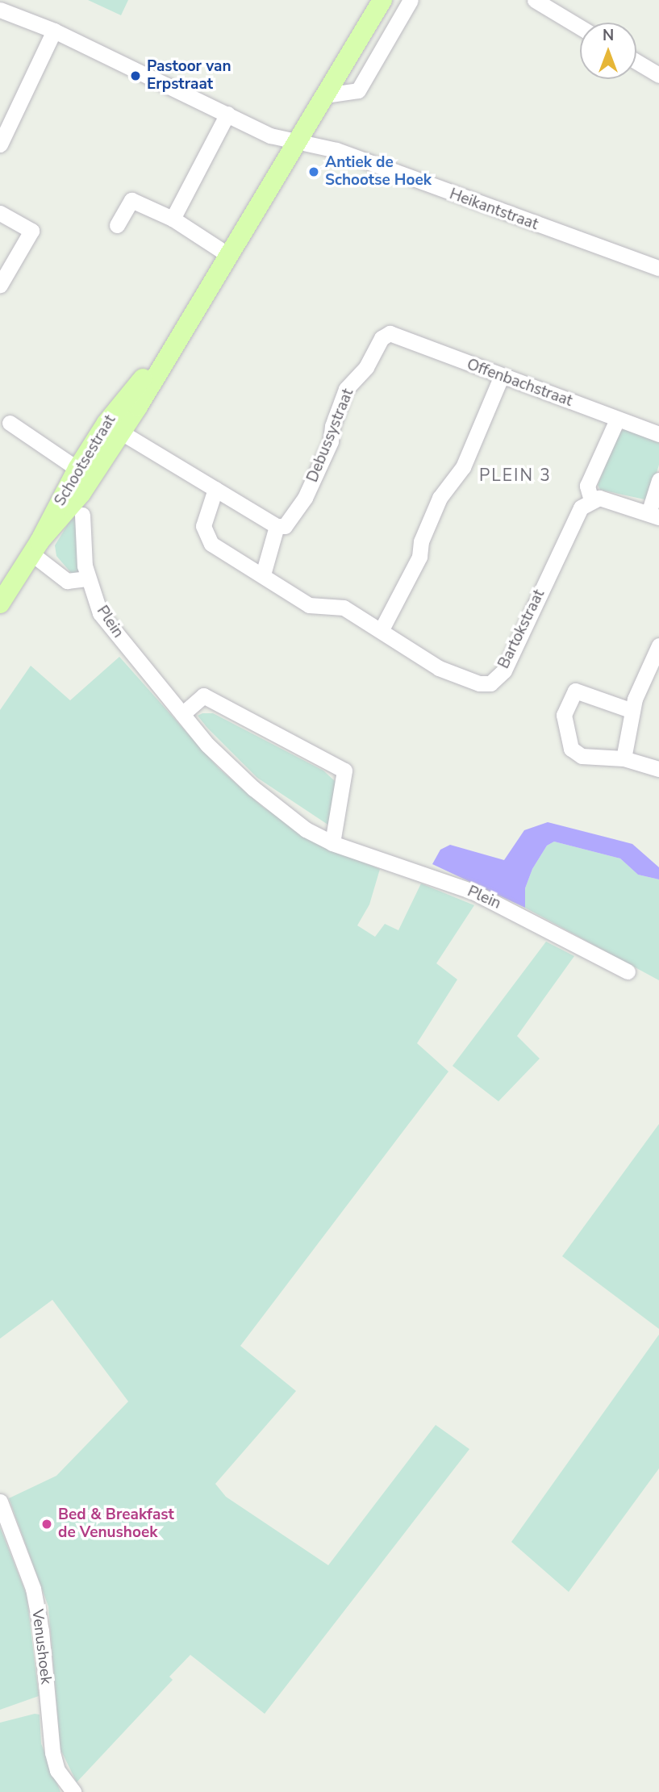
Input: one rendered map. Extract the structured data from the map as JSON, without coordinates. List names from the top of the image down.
{
  "streets": {
    "main road": ["Schootsestraat"],
    "street": [
      "Heikantstraat",
      "Offenbachstraat",
      "Debussystraat",
      "Plein",
      "Bartokstraat",
      "Venushoek"
    ]
  },
  "crossings": [
    ["Heikantstraat", "Schootsestraat"],
    ["Offenbachstraat", "Debussystraat"]
  ],
  "districts": ["PLEIN 3"],
  "places": ["Pastoor van Erpstraat", "Antiek de Schootse Hoek", "Bed & Breakfast de Venushoek"],
  "north": "top"
}
